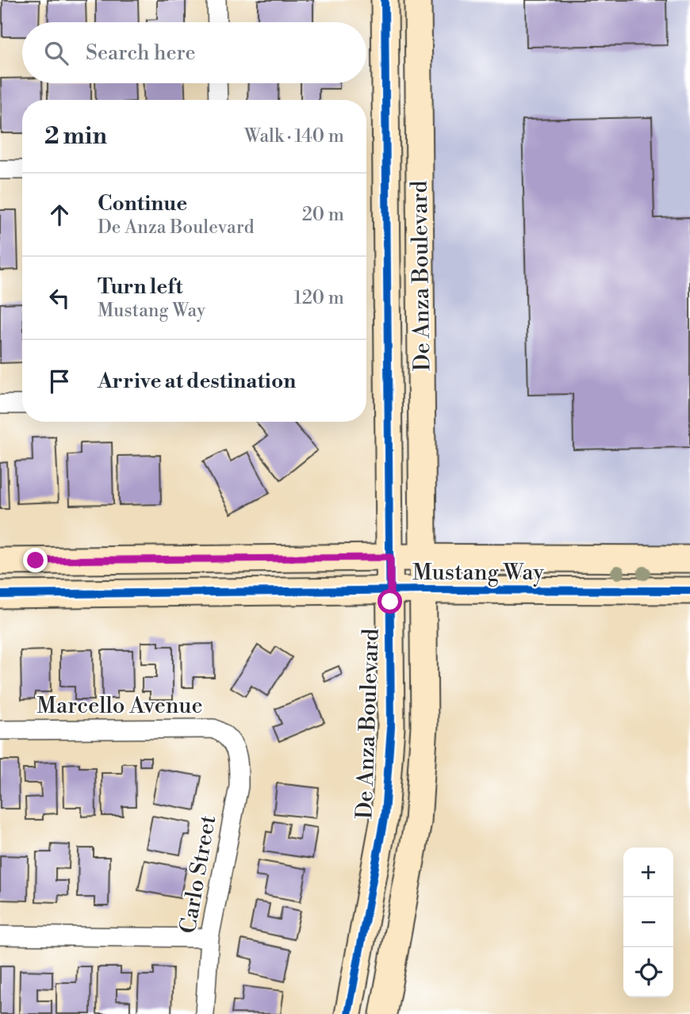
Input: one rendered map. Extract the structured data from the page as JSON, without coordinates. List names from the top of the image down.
{
  "streets": {
    "street": [
      "De Anza Boulevard",
      "Mustang Way",
      "Marcello Avenue",
      "Carlo Street"
    ]
  },
  "crossings": [
    ["De Anza Boulevard", "Mustang Way"],
    ["Marcello Avenue", "Carlo Street"]
  ],
  "page": {
    "search": "Search here",
    "heading": ["2 min", "Walk · 140 m"],
    "list": [
      ["Continue", "De Anza Boulevard", "20 m"],
      ["Turn left", "Mustang Way", "120 m"],
      "Arrive at destination"
    ],
    "map_buttons": ["+", "−"]
  }
}
